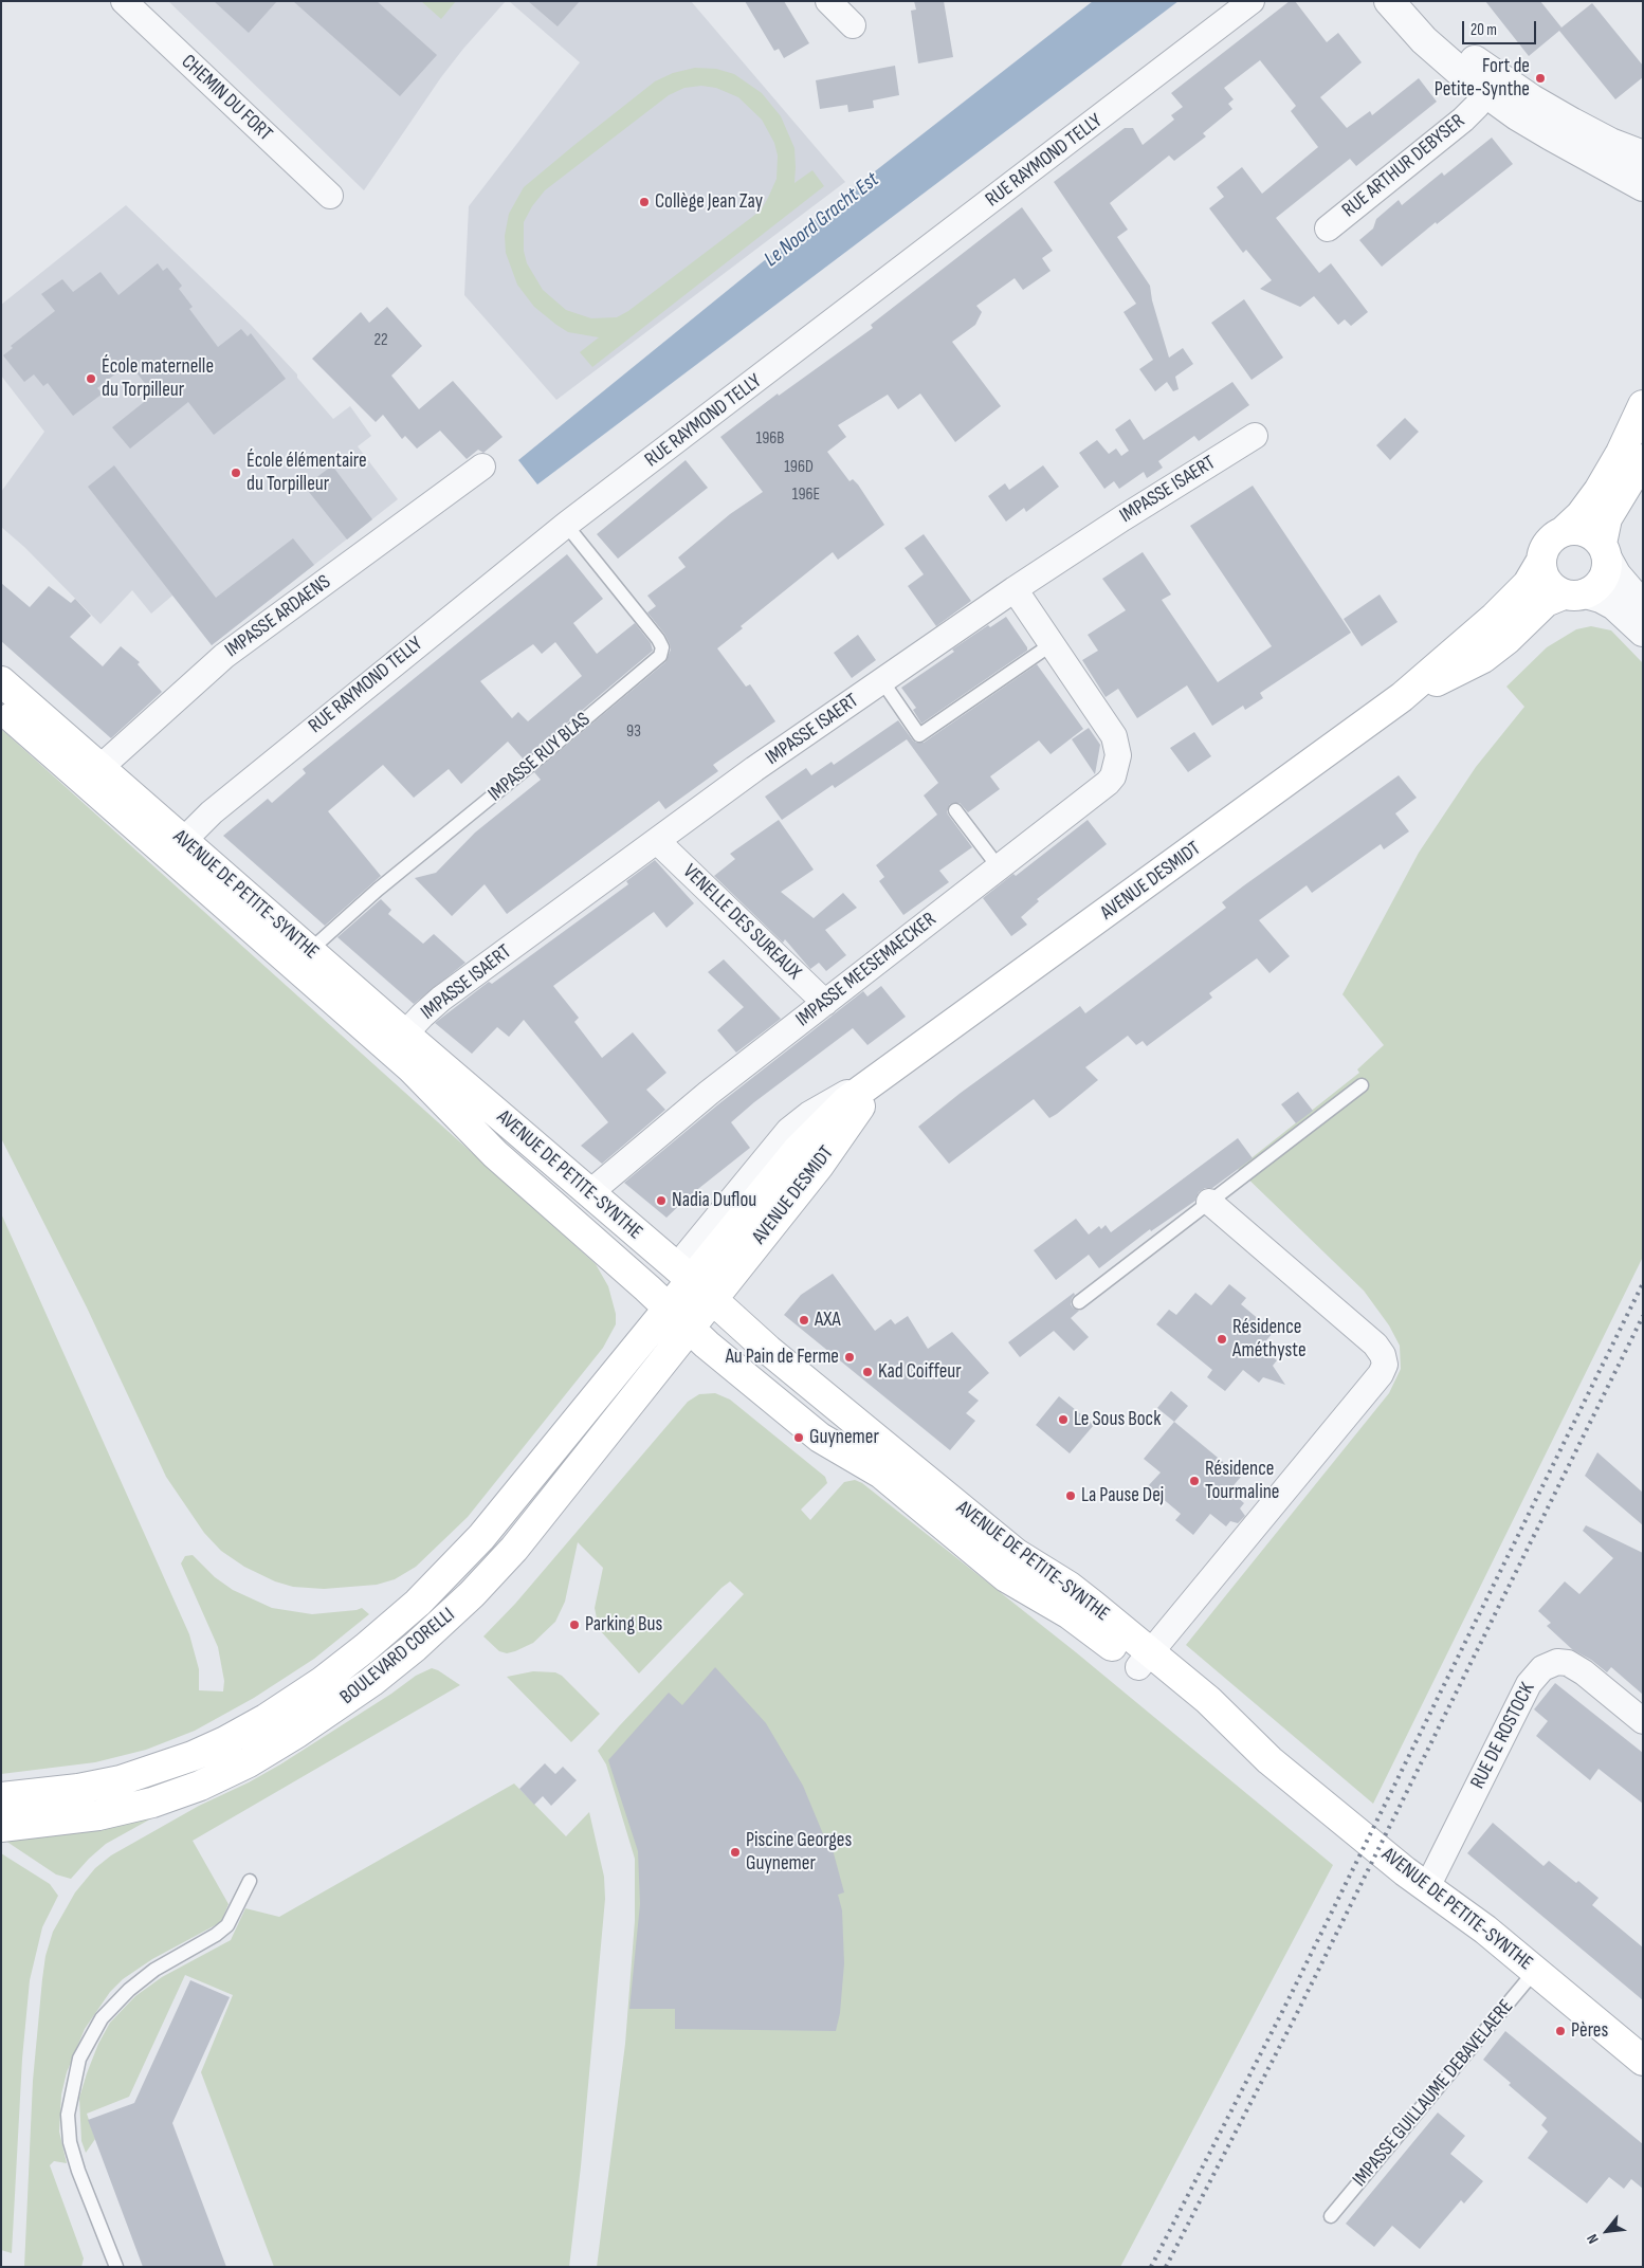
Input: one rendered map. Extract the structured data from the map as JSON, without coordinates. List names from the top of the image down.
{
  "streets": {
    "main road": ["AVENUE DESMIDT", "AVENUE DE PETITE-SYNTHE", "BOULEVARD CORELLI"],
    "street": [
      "CHEMIN DU FORT",
      "RUE RAYMOND TELLY",
      "RUE ARTHUR DEBYSER",
      "IMPASSE ISAERT",
      "IMPASSE ARDAENS",
      "VENELLE DES SUREAUX",
      "IMPASSE MEESEMAECKER",
      "RUE DE ROSTOCK"
    ],
    "lane": ["IMPASSE RUY BLAS", "IMPASSE GUILLAUME DEBAVELAERE"]
  },
  "crossings": [
    ["RUE RAYMOND TELLY", "IMPASSE RUY BLAS"],
    ["RUE RAYMOND TELLY", "AVENUE DE PETITE-SYNTHE"],
    ["IMPASSE ISAERT", "AVENUE DE PETITE-SYNTHE"],
    ["IMPASSE ISAERT", "VENELLE DES SUREAUX"],
    ["IMPASSE ARDAENS", "AVENUE DE PETITE-SYNTHE"],
    ["IMPASSE RUY BLAS", "AVENUE DE PETITE-SYNTHE"],
    ["AVENUE DESMIDT", "AVENUE DE PETITE-SYNTHE"],
    ["AVENUE DESMIDT", "BOULEVARD CORELLI"],
    ["AVENUE DE PETITE-SYNTHE", "IMPASSE MEESEMAECKER"],
    ["AVENUE DE PETITE-SYNTHE", "BOULEVARD CORELLI"],
    ["AVENUE DE PETITE-SYNTHE", "RUE DE ROSTOCK"],
    ["AVENUE DE PETITE-SYNTHE", "IMPASSE GUILLAUME DEBAVELAERE"],
    ["VENELLE DES SUREAUX", "IMPASSE MEESEMAECKER"]
  ],
  "water": ["Le Noord Gracht Est"],
  "places": [
    "Fort de Petite-Synthe",
    "Collège Jean Zay",
    "École maternelle du Torpilleur",
    "École élémentaire du Torpilleur",
    "Nadia Duflou",
    "AXA",
    "Résidence Améthyste",
    "Au Pain de Ferme",
    "Kad Coiffeur",
    "Le Sous Bock",
    "Guynemer",
    "Résidence Tourmaline",
    "La Pause Dej",
    "Parking Bus",
    "Piscine Georges Guynemer",
    "Pères"
  ],
  "house_numbers": [
    "22",
    "196B",
    "196D",
    "196E",
    "93"
  ],
  "scale_bar": "20 m",
  "north": "bottom left"
}
